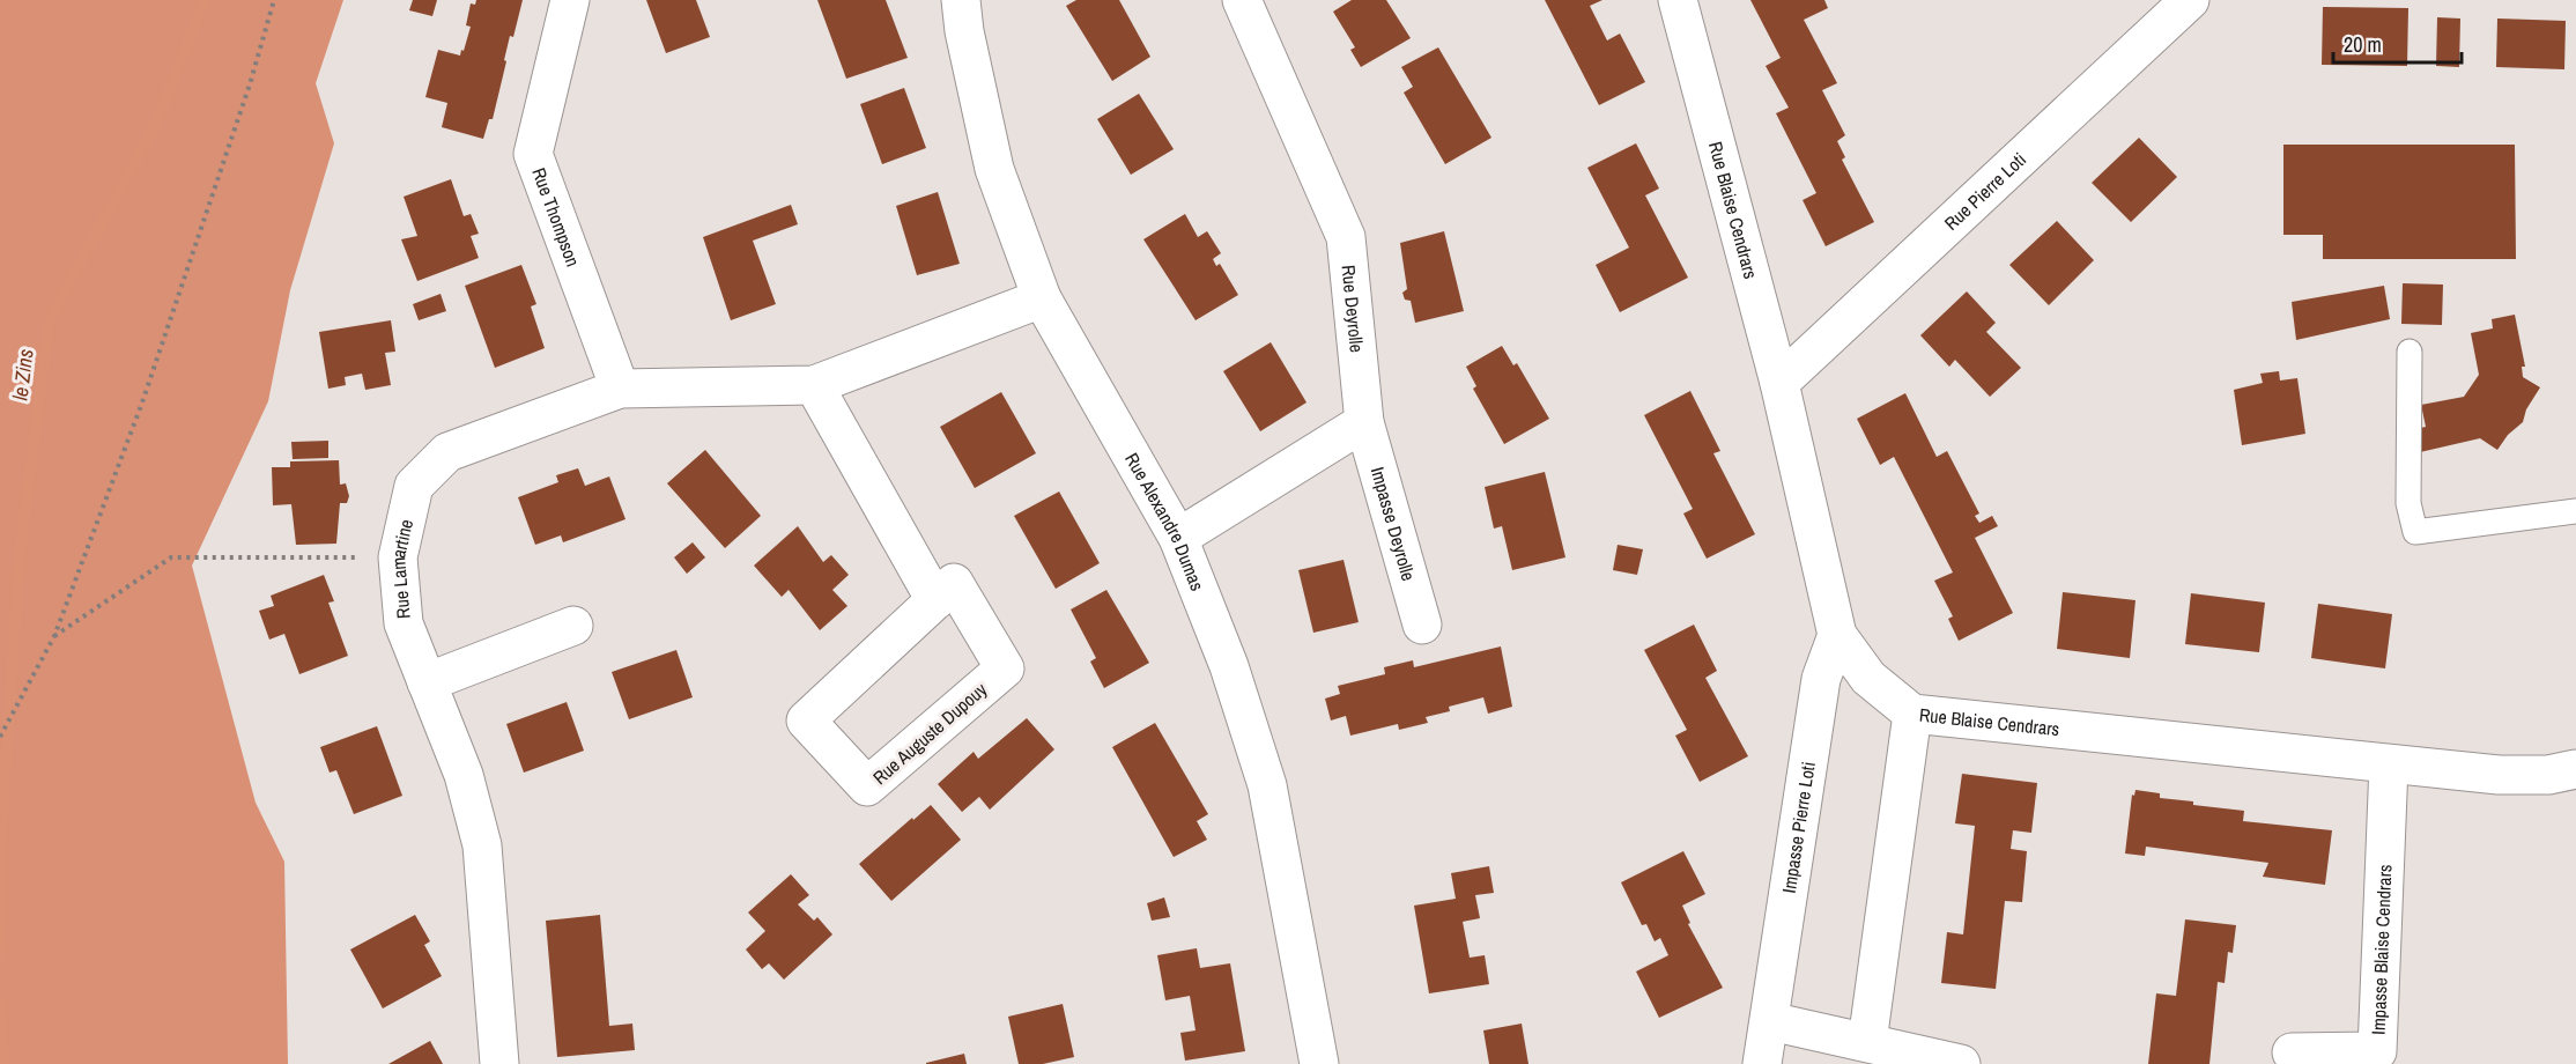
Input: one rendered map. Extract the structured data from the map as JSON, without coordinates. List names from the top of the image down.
{
  "streets": {
    "street": [
      "Rue Pierre Loti",
      "Rue Blaise Cendrars",
      "Rue Thompson",
      "Rue Deyrolle",
      "Rue Alexandre Dumas",
      "Impasse Deyrolle",
      "Rue Lamartine",
      "Rue Auguste Dupouy",
      "Impasse Pierre Loti",
      "Impasse Blaise Cendrars"
    ]
  },
  "crossings": [
    ["Rue Pierre Loti", "Rue Blaise Cendrars"],
    ["Rue Blaise Cendrars", "Impasse Pierre Loti"],
    ["Rue Blaise Cendrars", "Impasse Blaise Cendrars"],
    ["Rue Thompson", "Rue Lamartine"],
    ["Rue Deyrolle", "Impasse Deyrolle"]
  ],
  "water": ["le Zins"],
  "scale_bar": "20 m"
}
